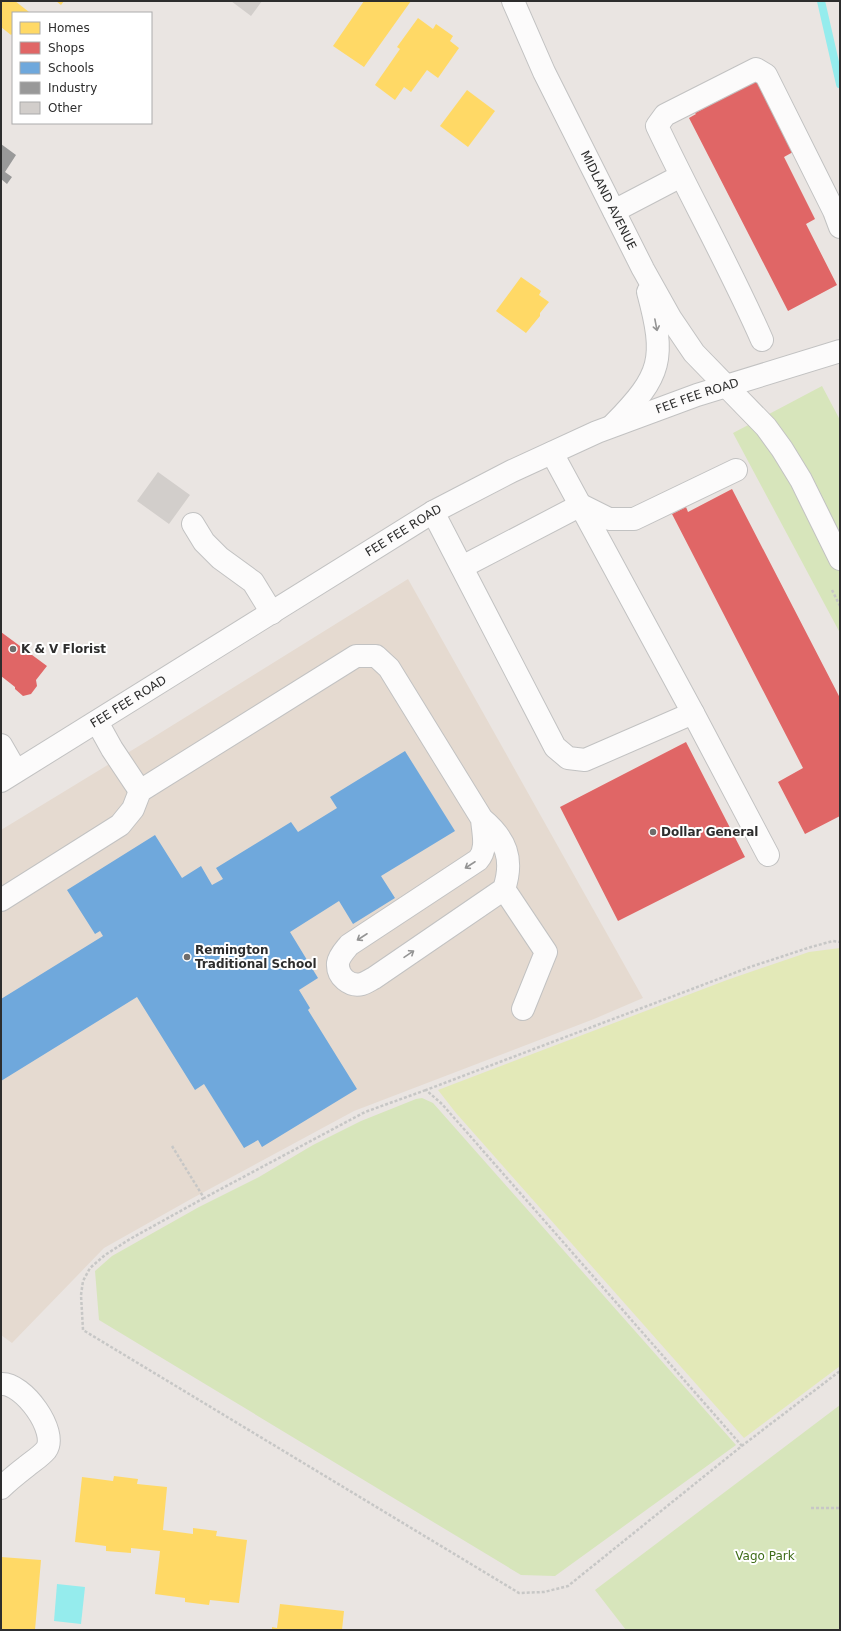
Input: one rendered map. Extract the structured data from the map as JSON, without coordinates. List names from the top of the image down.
{
  "streets": {
    "street": ["MIDLAND AVENUE", "FEE FEE ROAD"]
  },
  "crossings": [
    ["MIDLAND AVENUE", "FEE FEE ROAD"]
  ],
  "parks": ["Vago Park"],
  "places": ["K & V Florist", "Dollar General", "Remington Traditional School"],
  "legend": [
    "Homes",
    "Shops",
    "Schools",
    "Industry",
    "Other"
  ]
}
